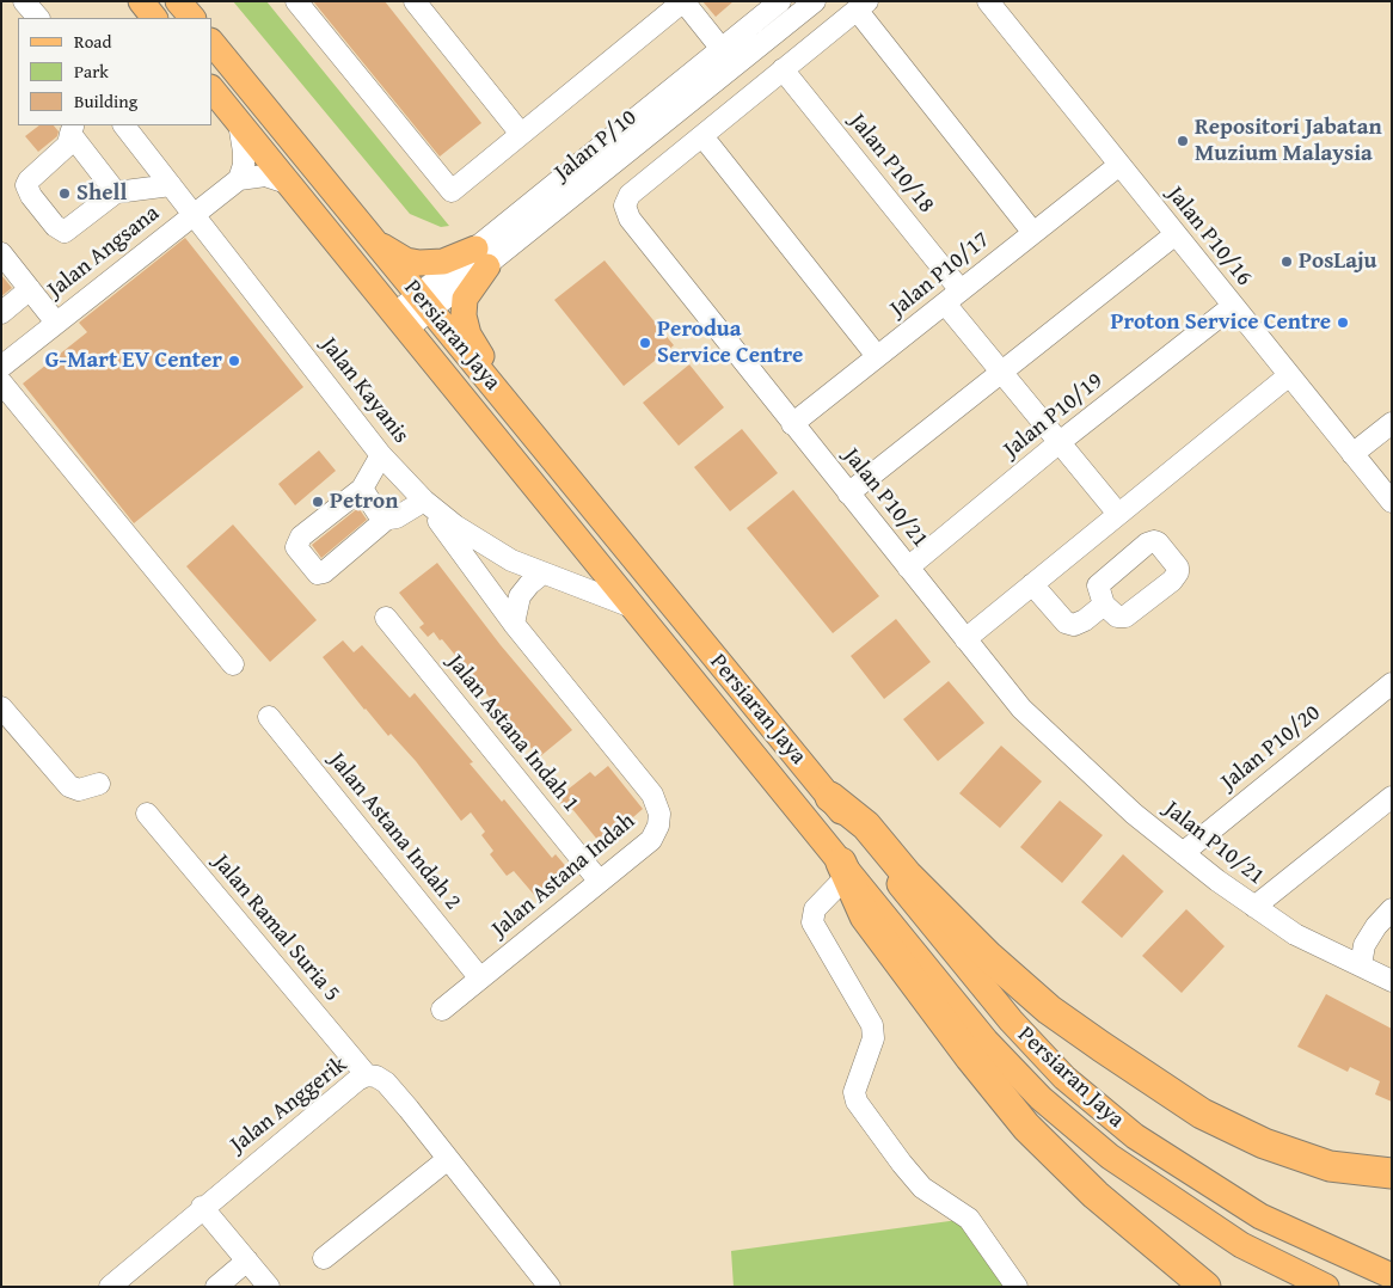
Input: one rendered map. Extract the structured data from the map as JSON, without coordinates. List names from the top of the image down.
{
  "streets": {
    "main road": ["Persiaran Jaya"],
    "street": [
      "Jalan P/10",
      "Jalan P10/18",
      "Jalan P10/16",
      "Jalan Angsana",
      "Jalan P10/17",
      "Jalan Kayanis",
      "Jalan P10/19",
      "Jalan P10/21",
      "Jalan Astana Indah 1",
      "Jalan P10/20",
      "Jalan Astana Indah 2",
      "Jalan Astana Indah",
      "Jalan Ramal Suria 5",
      "Jalan Anggerik"
    ]
  },
  "crossings": [
    ["Jalan P/10", "Persiaran Jaya"],
    ["Jalan P10/18", "Jalan P10/17"],
    ["Jalan P10/18", "Jalan P10/19"],
    ["Jalan P10/18", "Jalan P10/21"],
    ["Jalan P10/16", "Jalan P10/17"],
    ["Jalan P10/16", "Jalan P10/19"],
    ["Jalan Angsana", "Jalan Kayanis"],
    ["Jalan P10/17", "Jalan P10/21"],
    ["Persiaran Jaya", "Jalan Kayanis"],
    ["Jalan Kayanis", "Jalan Astana Indah"],
    ["Jalan P10/19", "Jalan P10/21"],
    ["Jalan P10/21", "Jalan P10/20"],
    ["Jalan Astana Indah 1", "Jalan Astana Indah"],
    ["Jalan Astana Indah 2", "Jalan Astana Indah"],
    ["Jalan Ramal Suria 5", "Jalan Anggerik"]
  ],
  "places": [
    "Repositori Jabatan Muzium Malaysia",
    "Shell",
    "PosLaju",
    "Proton Service Centre",
    "Perodua Service Centre",
    "G-Mart EV Center",
    "Petron"
  ],
  "legend": ["Road", "Park", "Building"]
}
